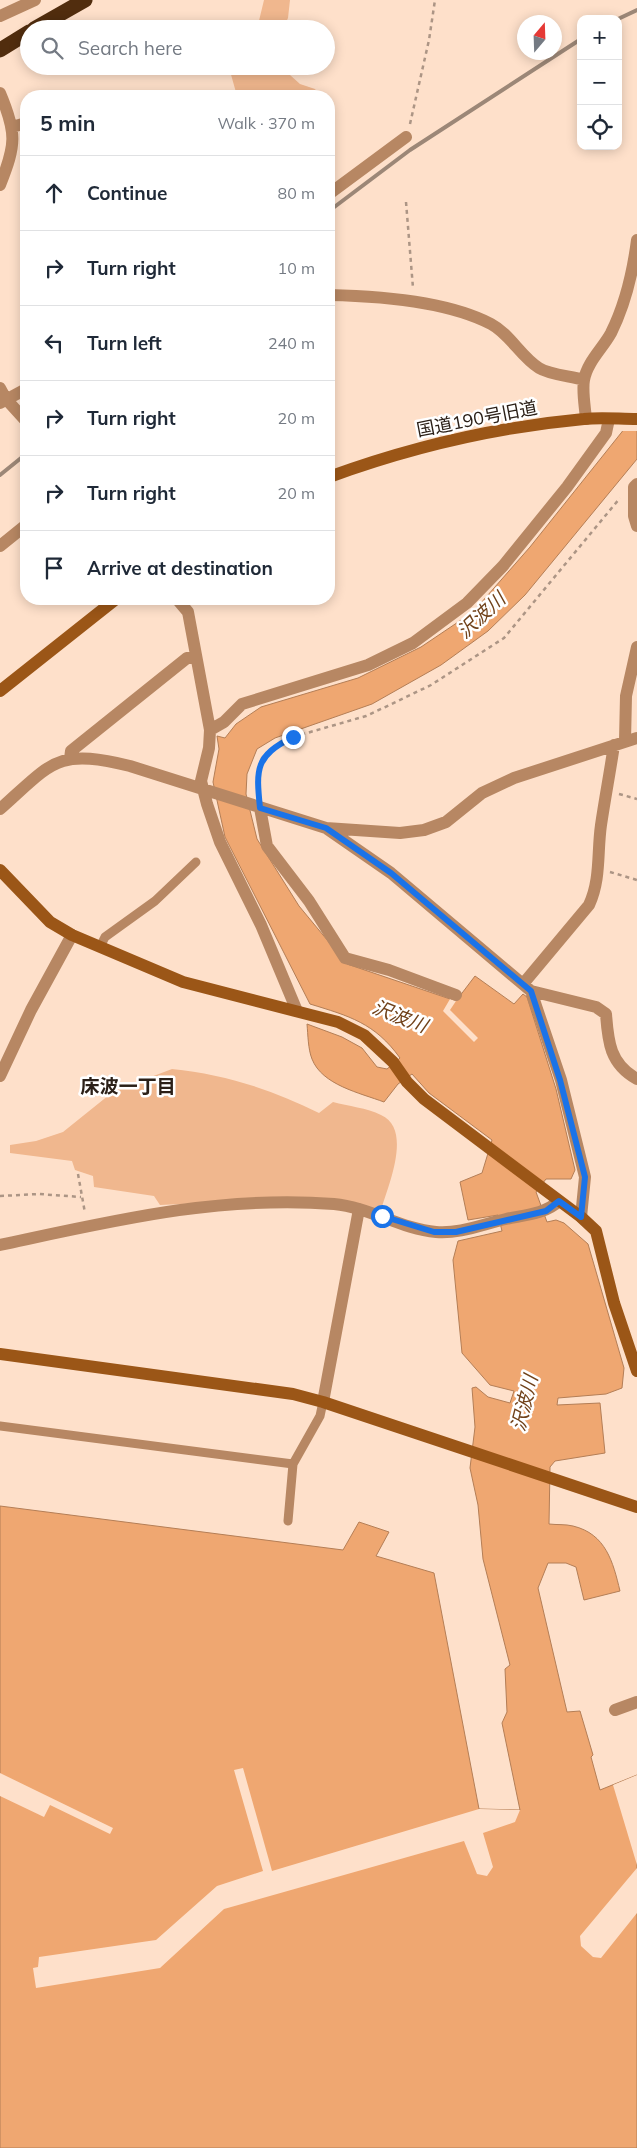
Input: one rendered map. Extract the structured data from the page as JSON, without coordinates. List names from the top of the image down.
{
  "streets": {
    "street": ["国道190号旧道"]
  },
  "districts": ["床波一丁目"],
  "water": ["沢波川"],
  "north": "top",
  "page": {
    "map_buttons": ["+", "−"],
    "search": "Search here",
    "heading": ["5 min", "Walk · 370 m"],
    "list": [
      ["Continue", "80 m"],
      ["Turn right", "10 m"],
      ["Turn left", "240 m"],
      ["Turn right", "20 m"],
      ["Turn right", "20 m"],
      "Arrive at destination"
    ]
  }
}
